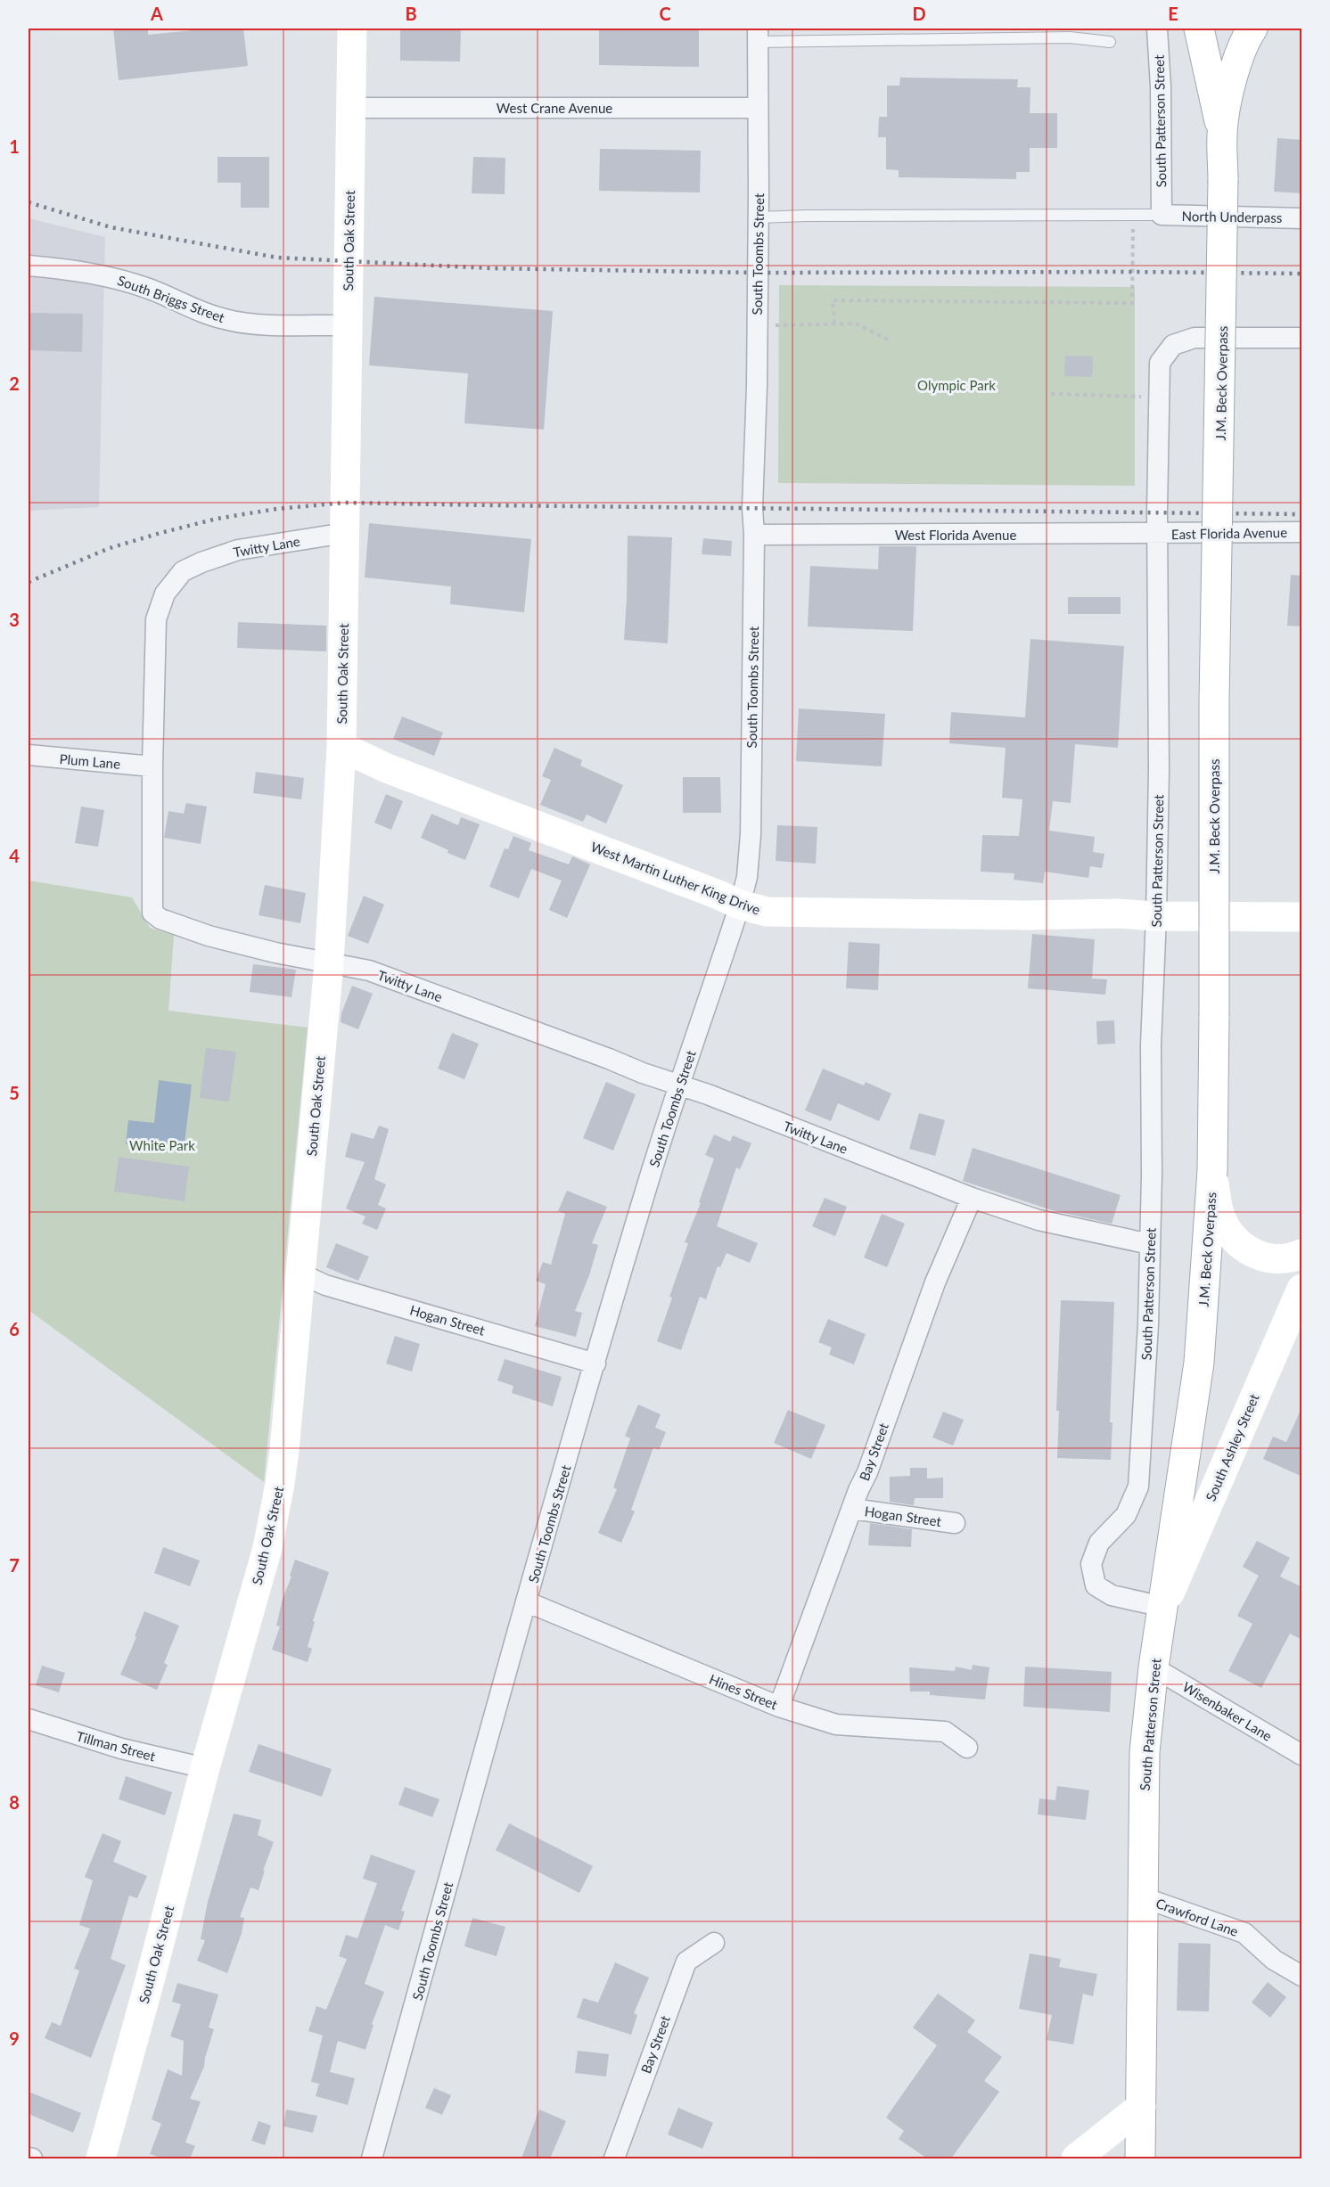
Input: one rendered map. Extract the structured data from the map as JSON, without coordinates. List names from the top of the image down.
{
  "streets": {
    "main road": [
      "South Patterson Street",
      "South Oak Street",
      "J.M. Beck Overpass",
      "West Martin Luther King Drive",
      "South Ashley Street"
    ],
    "street": [
      "West Crane Avenue",
      "North Underpass",
      "South Toombs Street",
      "South Briggs Street",
      "East Florida Avenue",
      "West Florida Avenue",
      "Twitty Lane",
      "Plum Lane",
      "Hogan Street",
      "Bay Street",
      "Hines Street",
      "Wisenbaker Lane",
      "Tillman Street",
      "Crawford Lane"
    ]
  },
  "crossings": [
    ["West Crane Avenue", "South Oak Street"],
    ["West Crane Avenue", "South Toombs Street"],
    ["South Patterson Street", "North Underpass"],
    ["South Patterson Street", "J.M. Beck Overpass"],
    ["South Patterson Street", "East Florida Avenue"],
    ["South Patterson Street", "West Florida Avenue"],
    ["South Patterson Street", "Twitty Lane"],
    ["South Patterson Street", "West Martin Luther King Drive"],
    ["South Patterson Street", "South Ashley Street"],
    ["South Patterson Street", "Wisenbaker Lane"],
    ["South Patterson Street", "Crawford Lane"],
    ["South Oak Street", "South Briggs Street"],
    ["South Oak Street", "Twitty Lane"],
    ["South Oak Street", "West Martin Luther King Drive"],
    ["South Oak Street", "Hogan Street"],
    ["South Oak Street", "Tillman Street"],
    ["South Toombs Street", "West Florida Avenue"],
    ["South Toombs Street", "Twitty Lane"],
    ["South Toombs Street", "West Martin Luther King Drive"],
    ["South Toombs Street", "Hogan Street"],
    ["South Toombs Street", "Hines Street"],
    ["J.M. Beck Overpass", "South Ashley Street"],
    ["East Florida Avenue", "West Florida Avenue"],
    ["Twitty Lane", "Plum Lane"],
    ["Twitty Lane", "Bay Street"],
    ["Hogan Street", "Bay Street"],
    ["Bay Street", "Hines Street"]
  ],
  "parks": ["Olympic Park", "White Park"],
  "grid": {
    "columns": [
      "A",
      "B",
      "C",
      "D",
      "E"
    ],
    "rows": [
      "1",
      "2",
      "3",
      "4",
      "5",
      "6",
      "7",
      "8",
      "9"
    ]
  }
}
